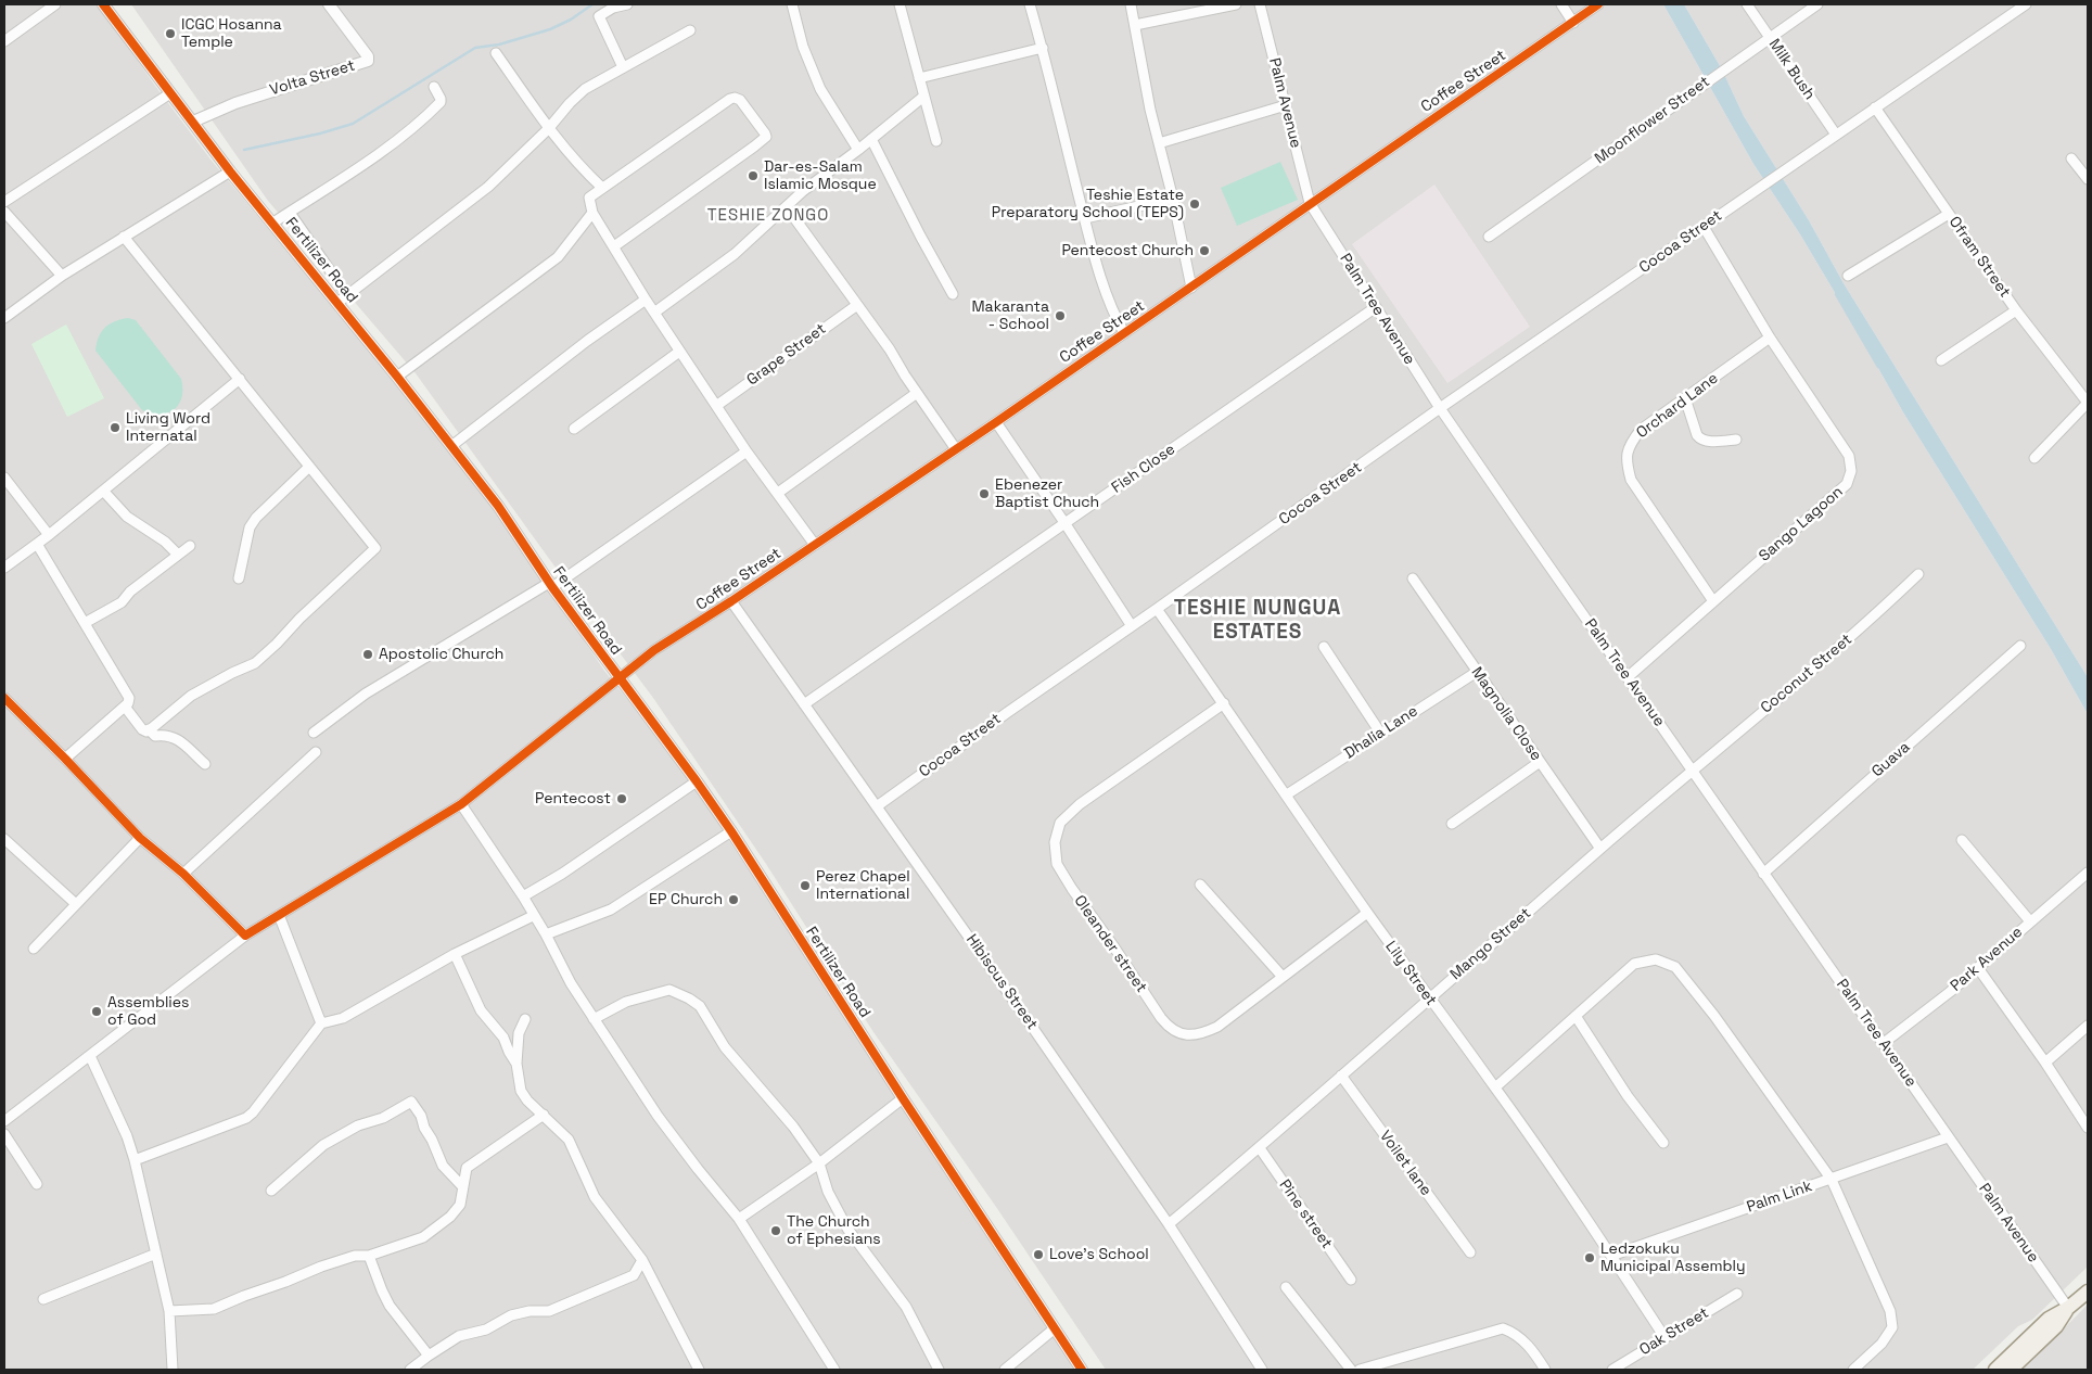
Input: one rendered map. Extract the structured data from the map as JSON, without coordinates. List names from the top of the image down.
{
  "streets": {
    "street": [
      "Milk Bush",
      "Volta Street",
      "Coffee Street",
      "Palm Avenue",
      "Moonflower Street",
      "Cocoa Street",
      "Ofram Street",
      "Fertilizer Road",
      "Palm Tree Avenue",
      "Grape Street",
      "Orchard Lane",
      "Fish Close",
      "Sango Lagoon",
      "Coconut Street",
      "Magnolia Close",
      "Dhalia Lane",
      "Guava",
      "Oleander street",
      "Mango Street",
      "Park Avenue",
      "Lily Street",
      "Hibiscus Street",
      "Voilet lane",
      "Palm Link",
      "Pine street",
      "Oak Street"
    ]
  },
  "crossings": [
    ["Milk Bush", "Moonflower Street"],
    ["Milk Bush", "Cocoa Street"],
    ["Volta Street", "Fertilizer Road"],
    ["Coffee Street", "Palm Avenue"],
    ["Coffee Street", "Fertilizer Road"],
    ["Coffee Street", "Palm Tree Avenue"],
    ["Coffee Street", "Hibiscus Street"],
    ["Palm Avenue", "Palm Tree Avenue"],
    ["Palm Avenue", "Palm Link"],
    ["Cocoa Street", "Palm Tree Avenue"],
    ["Cocoa Street", "Sango Lagoon"],
    ["Cocoa Street", "Lily Street"],
    ["Cocoa Street", "Hibiscus Street"],
    ["Palm Tree Avenue", "Fish Close"],
    ["Palm Tree Avenue", "Sango Lagoon"],
    ["Palm Tree Avenue", "Coconut Street"],
    ["Palm Tree Avenue", "Guava"],
    ["Palm Tree Avenue", "Mango Street"],
    ["Palm Tree Avenue", "Park Avenue"],
    ["Palm Tree Avenue", "Palm Link"],
    ["Orchard Lane", "Sango Lagoon"],
    ["Fish Close", "Hibiscus Street"],
    ["Coconut Street", "Mango Street"],
    ["Magnolia Close", "Dhalia Lane"],
    ["Magnolia Close", "Mango Street"],
    ["Dhalia Lane", "Lily Street"],
    ["Oleander street", "Lily Street"],
    ["Mango Street", "Lily Street"],
    ["Mango Street", "Hibiscus Street"],
    ["Mango Street", "Voilet lane"],
    ["Mango Street", "Pine street"],
    ["Lily Street", "Palm Link"],
    ["Lily Street", "Oak Street"]
  ],
  "districts": ["TESHIE ZONGO", "TESHIE NUNGUA ESTATES"],
  "places": [
    "ICGC Hosanna Temple",
    "Dar-es-Salam Islamic Mosque",
    "Teshie Estate Preparatory School (TEPS)",
    "Pentecost Church",
    "Makaranta - School",
    "Living Word Internatal",
    "Ebenezer Baptist Chuch",
    "Apostolic Church",
    "Pentecost",
    "Perez Chapel International",
    "EP Church",
    "Assemblies of God",
    "The Church of Ephesians",
    "Love's School",
    "Ledzokuku Municipal Assembly"
  ]
}
